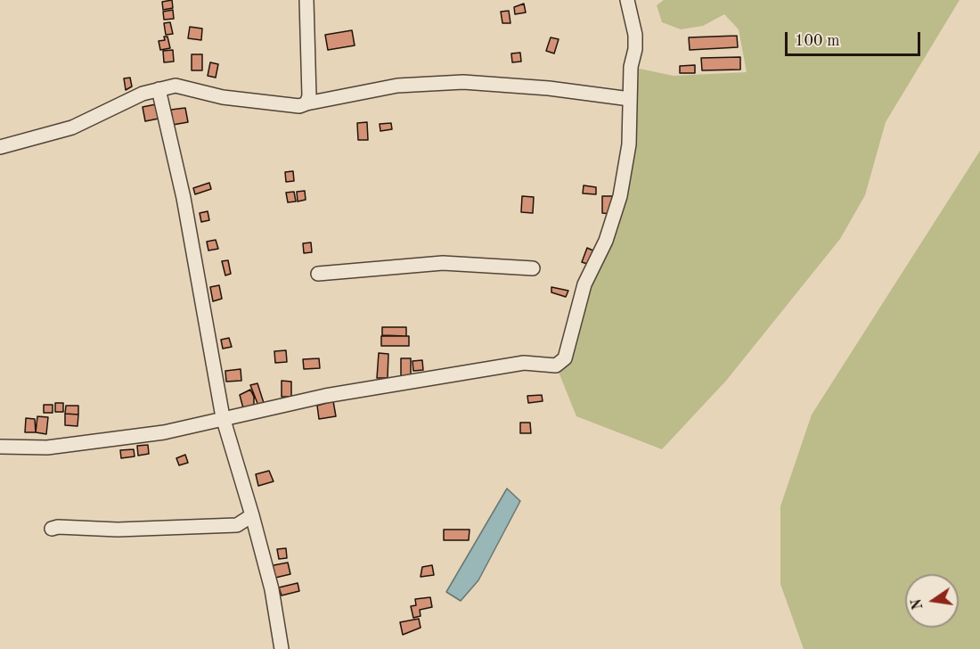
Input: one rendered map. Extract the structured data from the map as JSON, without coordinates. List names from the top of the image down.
{
  "scale_bar": "100 m",
  "north": "left"
}
